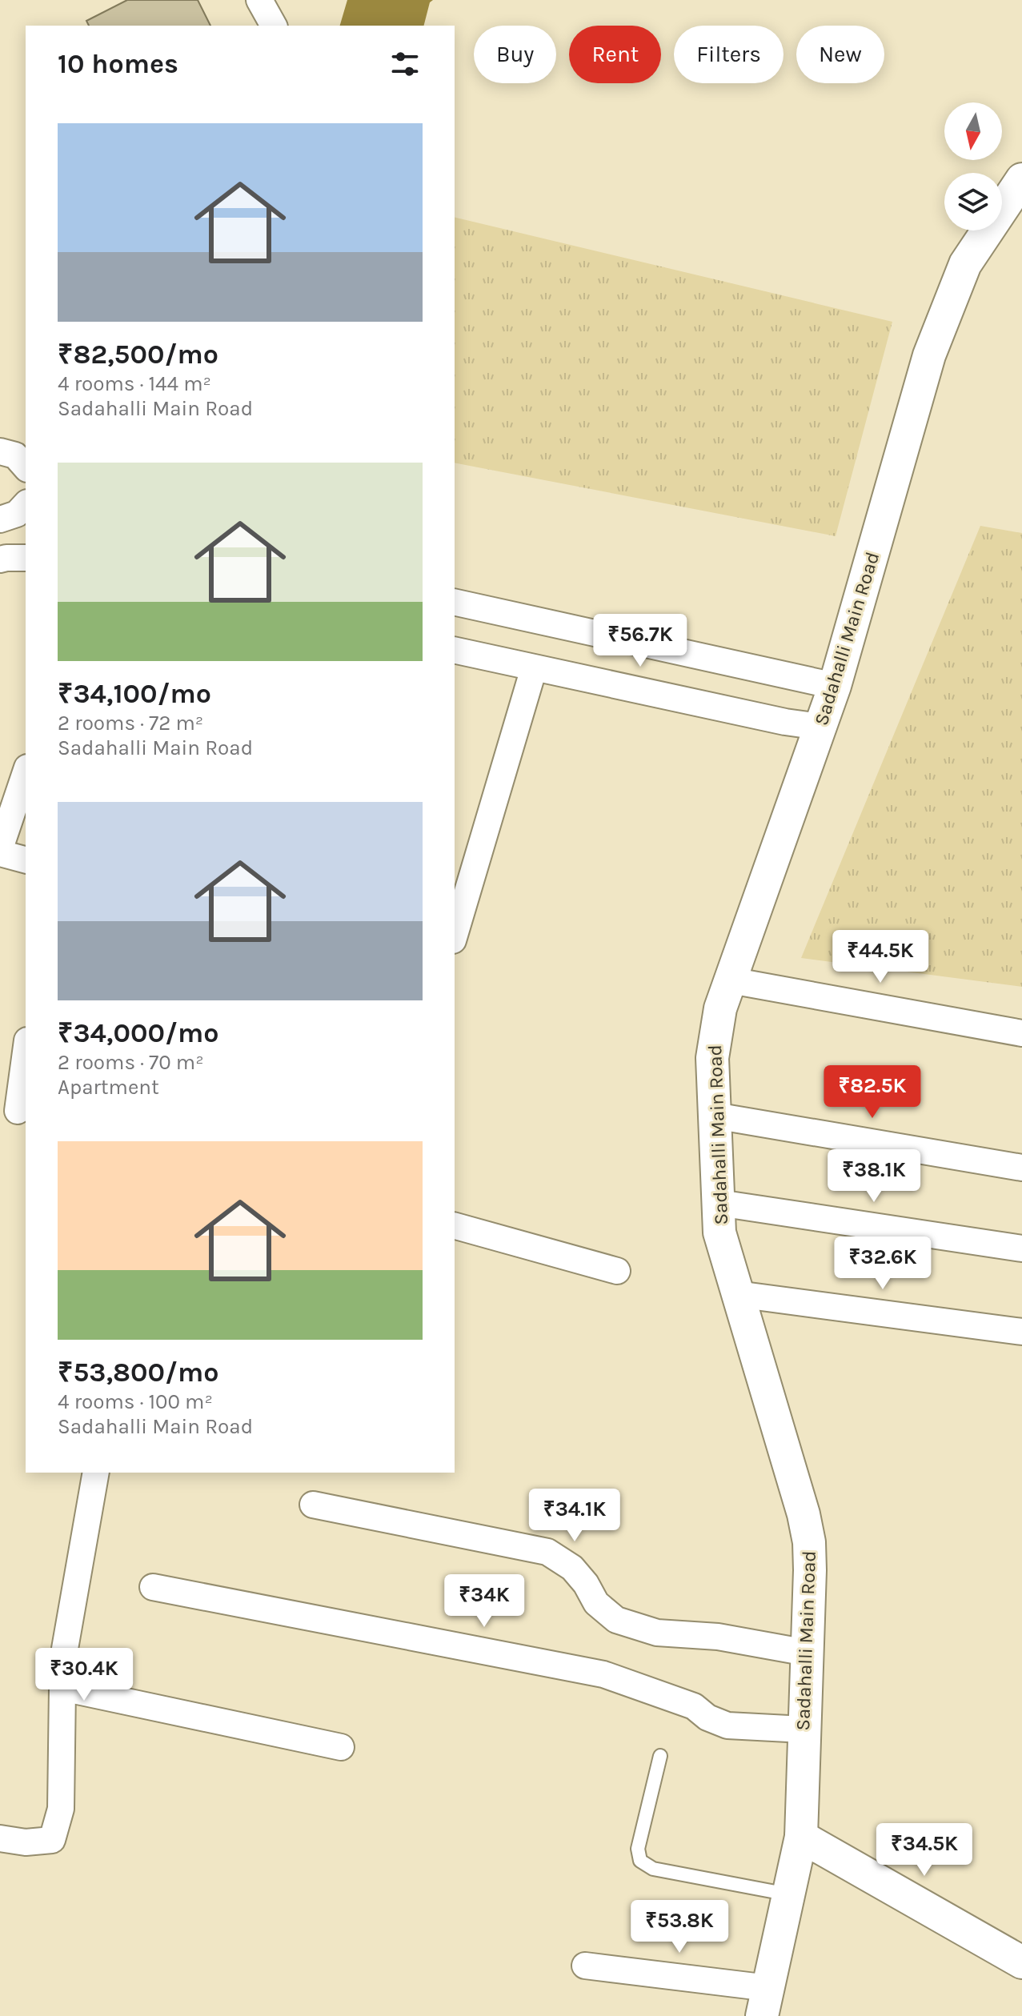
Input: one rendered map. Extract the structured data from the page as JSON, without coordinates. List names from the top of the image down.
{
  "streets": {
    "street": ["Sadahalli Main Road"]
  },
  "north": "bottom",
  "page": {
    "chip": [
      "Buy",
      "Rent",
      "Filters",
      "New"
    ],
    "heading": "10 homes",
    "list": [
      {
        "name": "₹82,500/mo",
        "note": "4 rooms · 144 m² · Sadahalli Main Road"
      },
      {
        "name": "₹34,100/mo",
        "note": "2 rooms · 72 m² · Sadahalli Main Road"
      },
      {
        "name": "₹34,000/mo",
        "note": "2 rooms · 70 m² · Apartment"
      },
      {
        "name": "₹53,800/mo",
        "note": "4 rooms · 100 m² · Sadahalli Main Road"
      }
    ],
    "price": [
      "₹56.7K",
      "₹44.5K",
      "₹82.5K",
      "₹38.1K",
      "₹32.6K",
      "₹34.1K",
      "₹34K",
      "₹30.4K",
      "₹34.5K",
      "₹53.8K"
    ]
  }
}
